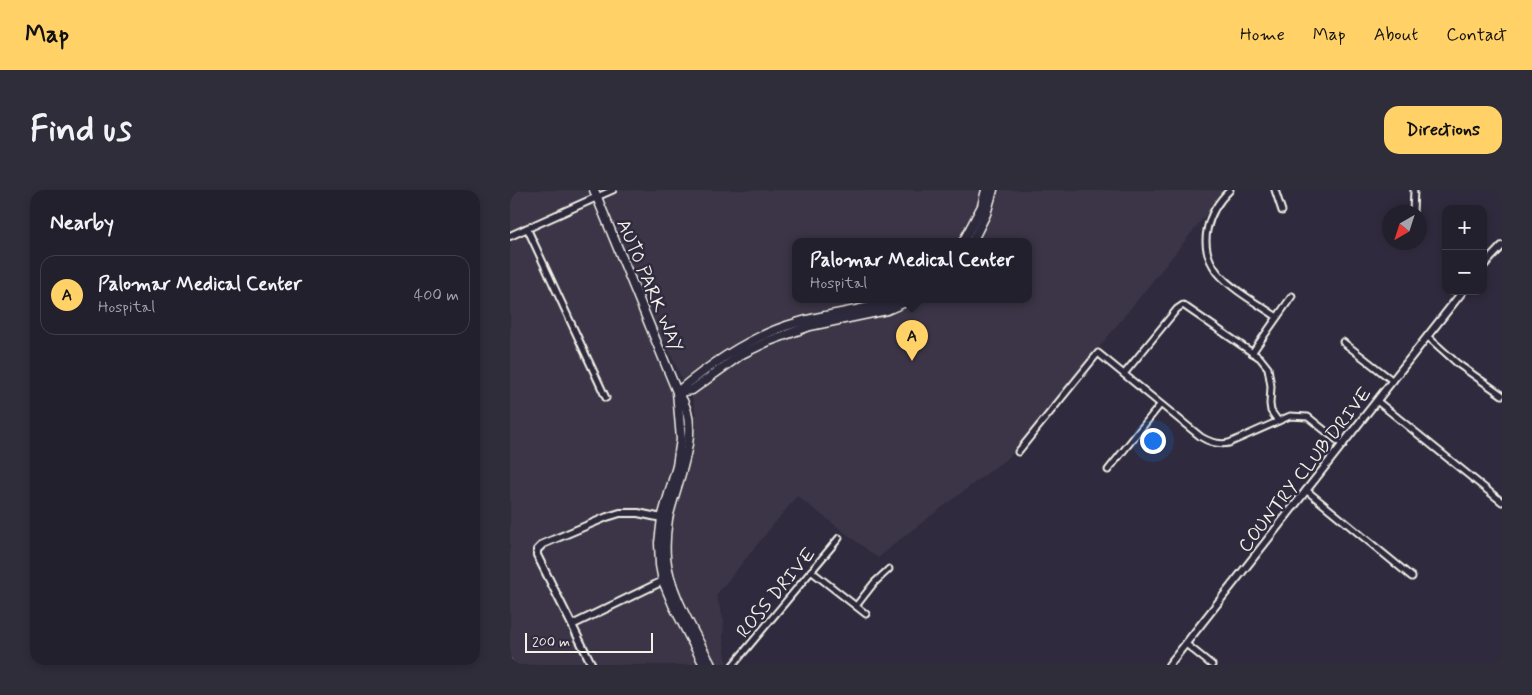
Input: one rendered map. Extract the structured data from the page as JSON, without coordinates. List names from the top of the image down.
{
  "streets": {
    "main road": ["AUTO PARK WAY"],
    "street": ["COUNTRY CLUB DRIVE", "ROSS DRIVE"]
  },
  "scale_bar": "200 m",
  "north": "bottom left",
  "page": {
    "header": "Map",
    "nav": [
      "Home",
      "Map",
      "About",
      "Contact"
    ],
    "buttons": "Directions",
    "title": "Find us",
    "heading": "Nearby",
    "map_buttons": ["+", "−"],
    "popup": ["Palomar Medical Center", "Hospital"],
    "list": [
      {
        "mark": "A",
        "name": "Palomar Medical Center",
        "note": "Hospital",
        "value": "400 m"
      }
    ],
    "pins": "A",
    "scale": "200 m"
  }
}
